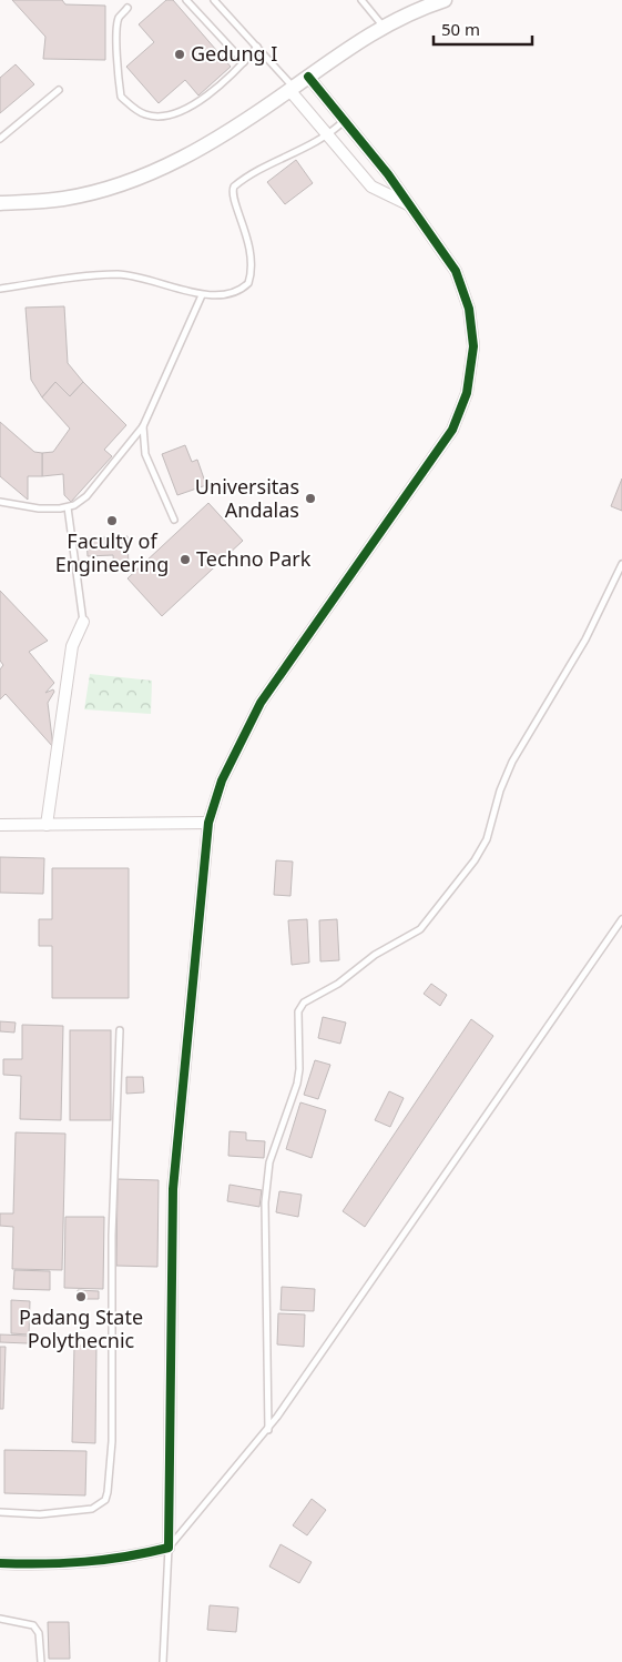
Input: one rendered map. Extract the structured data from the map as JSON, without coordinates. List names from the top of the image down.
{
  "places": [
    "Gedung I",
    "Universitas Andalas",
    "Faculty of Engineering",
    "Techno Park",
    "Padang State Polythecnic"
  ],
  "scale_bar": "50 m"
}
